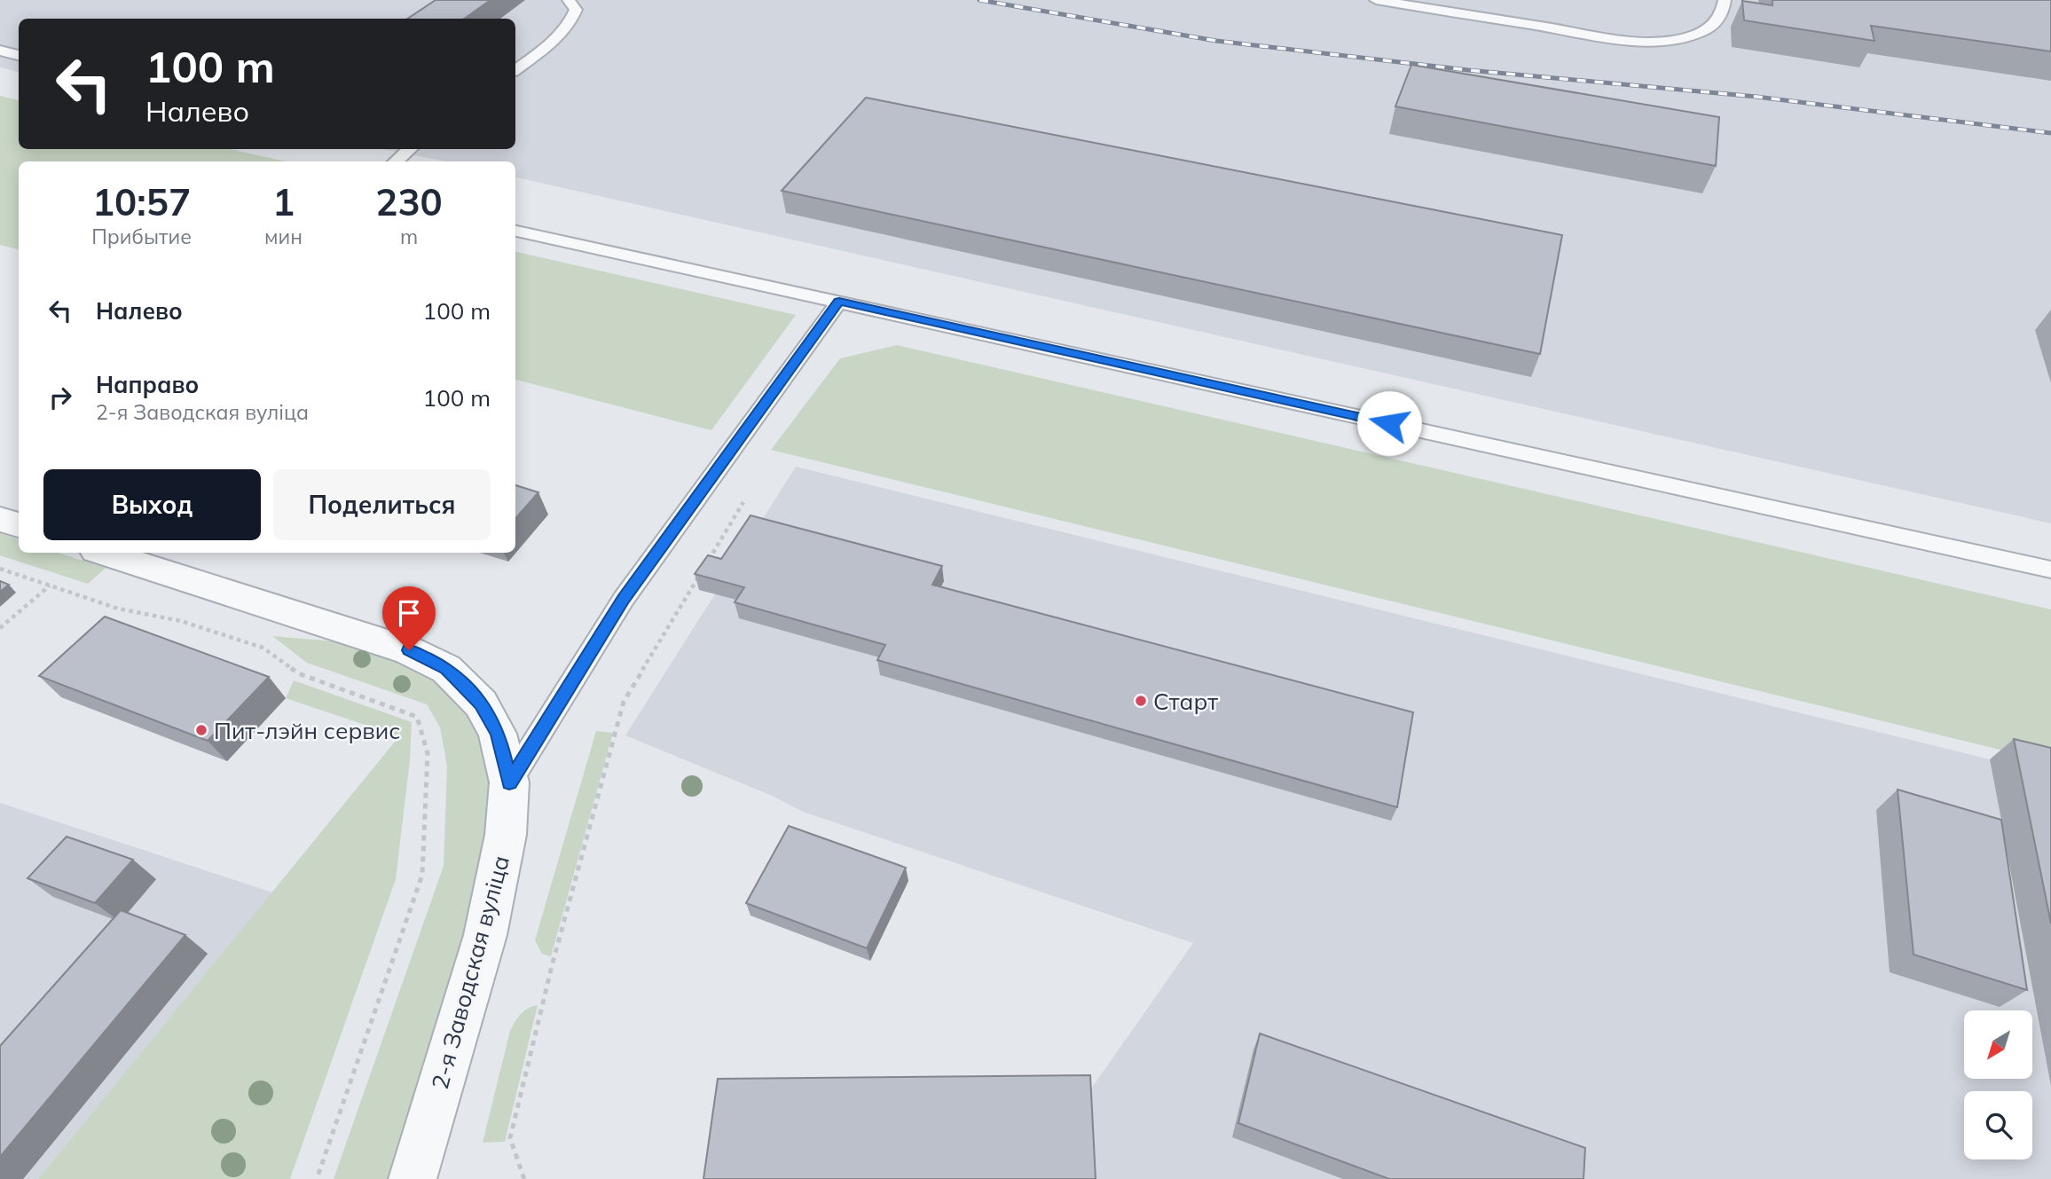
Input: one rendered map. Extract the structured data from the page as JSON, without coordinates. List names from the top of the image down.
{
  "streets": {
    "street": ["2-я Заводская вуліца"]
  },
  "places": ["Старт", "Пит-лэйн сервис"],
  "north": "bottom left",
  "page": {
    "turn": ["100 m", "Налево"],
    "eta": [
      "10:57",
      "Прибытие",
      "1",
      "мин",
      "230",
      "m"
    ],
    "list": [
      {
        "name": "Налево",
        "value": "100 m"
      },
      {
        "name": "Направо",
        "note": "2-я Заводская вуліца",
        "value": "100 m"
      }
    ],
    "buttons": ["Выход", "Поделиться"]
  }
}
